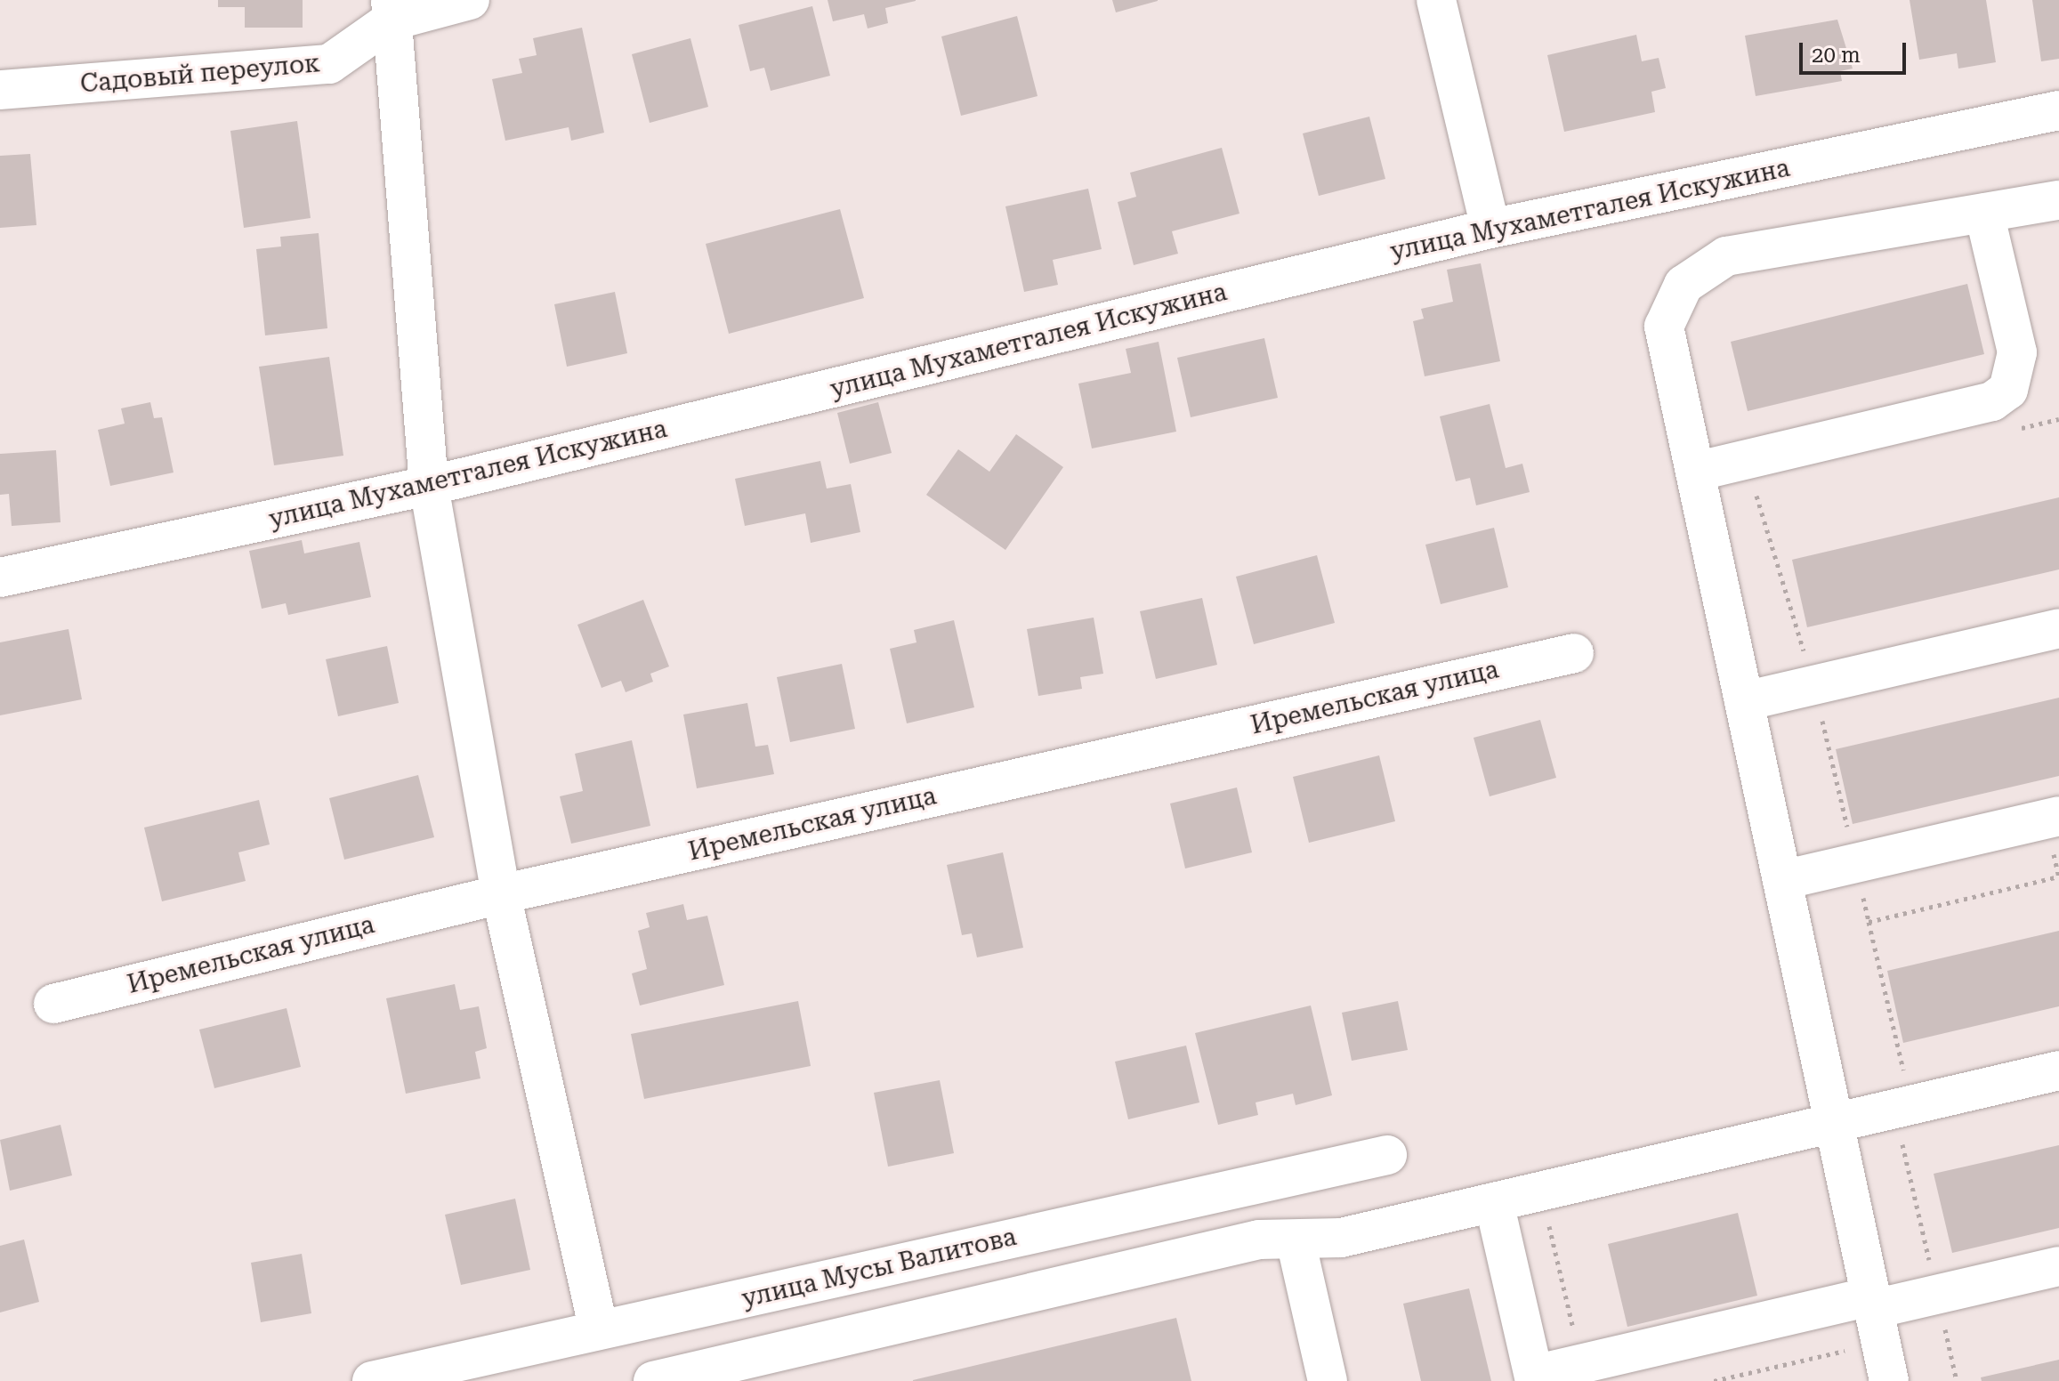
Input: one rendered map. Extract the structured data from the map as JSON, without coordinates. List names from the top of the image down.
{
  "streets": {
    "street": [
      "Садовый переулок",
      "улица Мухаметгалея Искужина",
      "Иремельская улица",
      "улица Мусы Валитова"
    ]
  },
  "scale_bar": "20 m"
}
